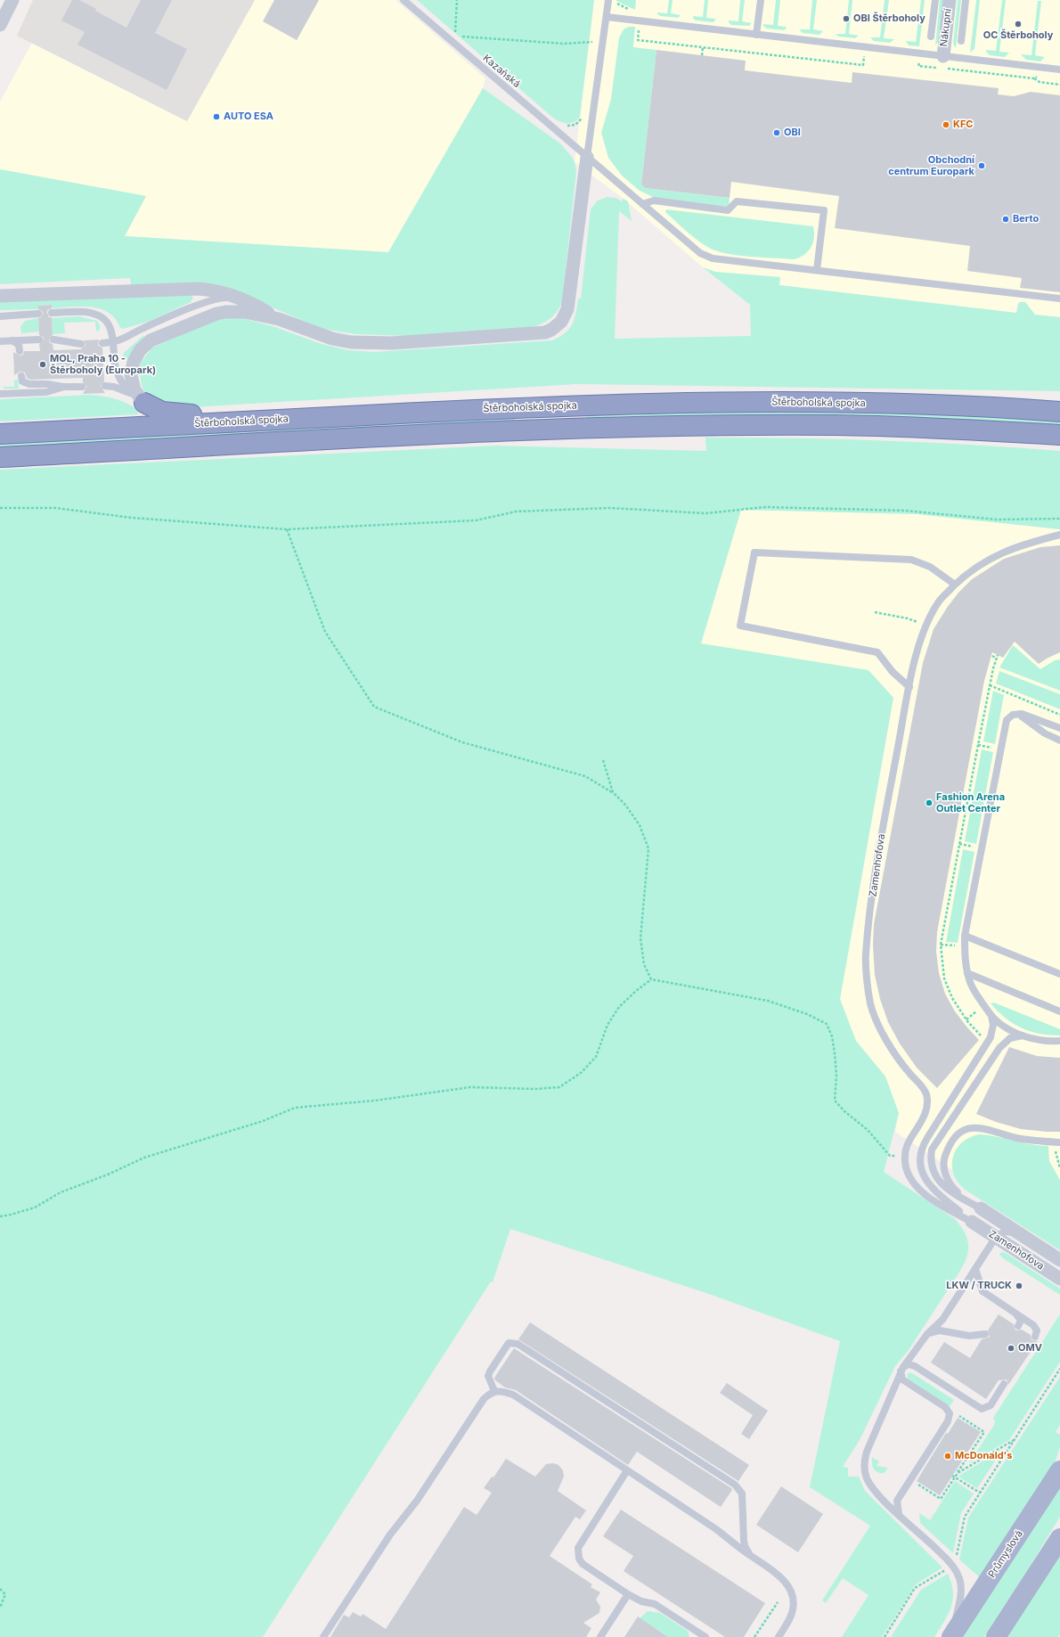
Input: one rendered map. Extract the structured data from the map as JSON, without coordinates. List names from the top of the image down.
{
  "streets": {
    "highway": ["Štěrboholská spojka"],
    "main road": ["Průmyslová"],
    "street": ["Nákupní", "Zamenhofova"],
    "lane": ["Kazaňská"]
  },
  "places": [
    "OBI Štěrboholy",
    "OC Štěrboholy",
    "AUTO ESA",
    "KFC",
    "OBI",
    "Obchodní centrum Europark",
    "Berto",
    "MOL, Praha 10 - Štěrboholy (Europark)",
    "Fashion Arena Outlet Center",
    "LKW / TRUCK",
    "OMV",
    "McDonald's"
  ]
}
